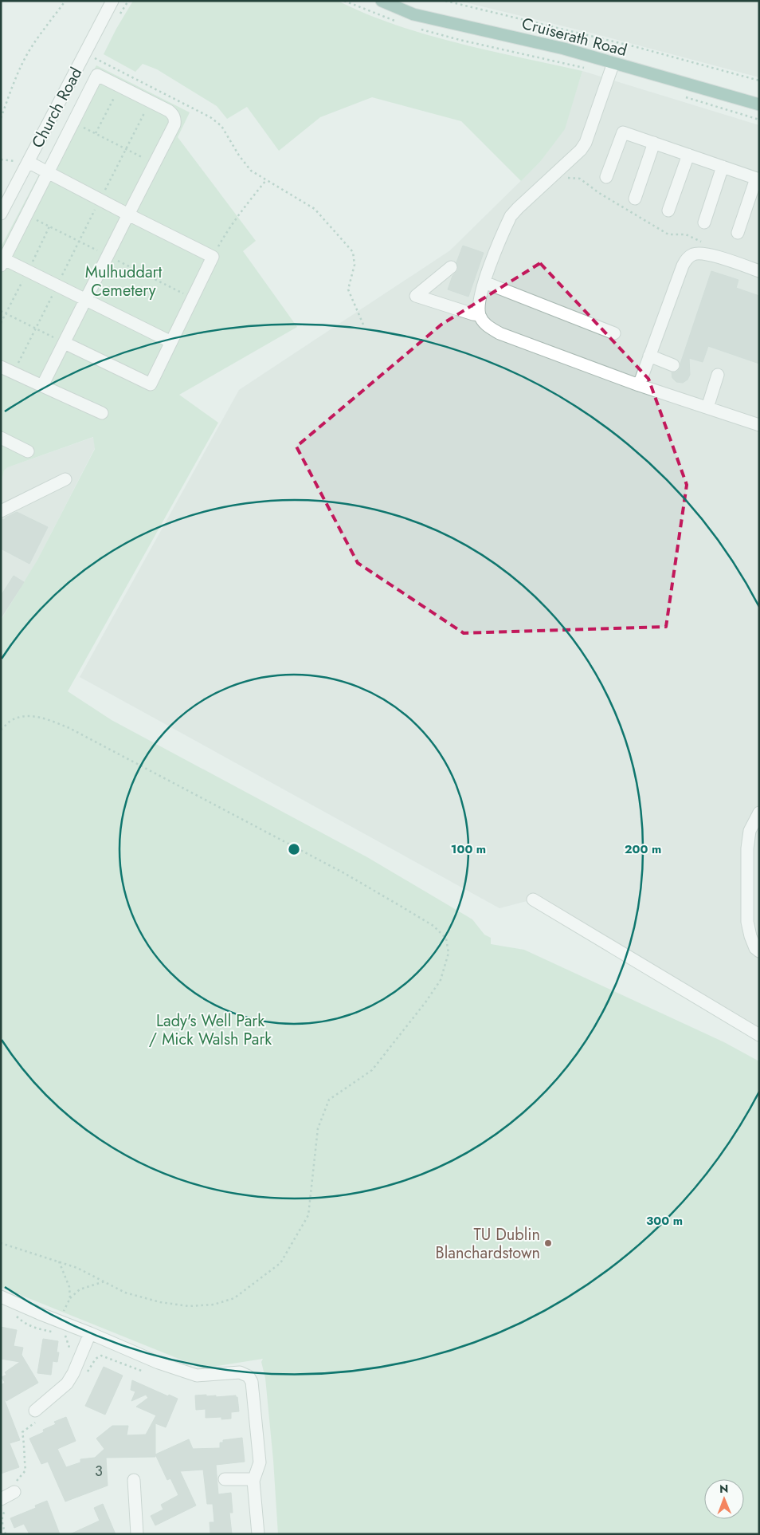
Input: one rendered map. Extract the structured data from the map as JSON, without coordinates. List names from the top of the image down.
{
  "streets": {
    "main road": ["Cruiserath Road"],
    "street": ["Church Road"]
  },
  "parks": ["Mulhuddart Cemetery", "Lady's Well Park / Mick Walsh Park"],
  "places": ["TU Dublin Blanchardstown"],
  "house_numbers": ["3"],
  "north": "top",
  "rings": ["100 m", "200 m", "300 m"]
}
